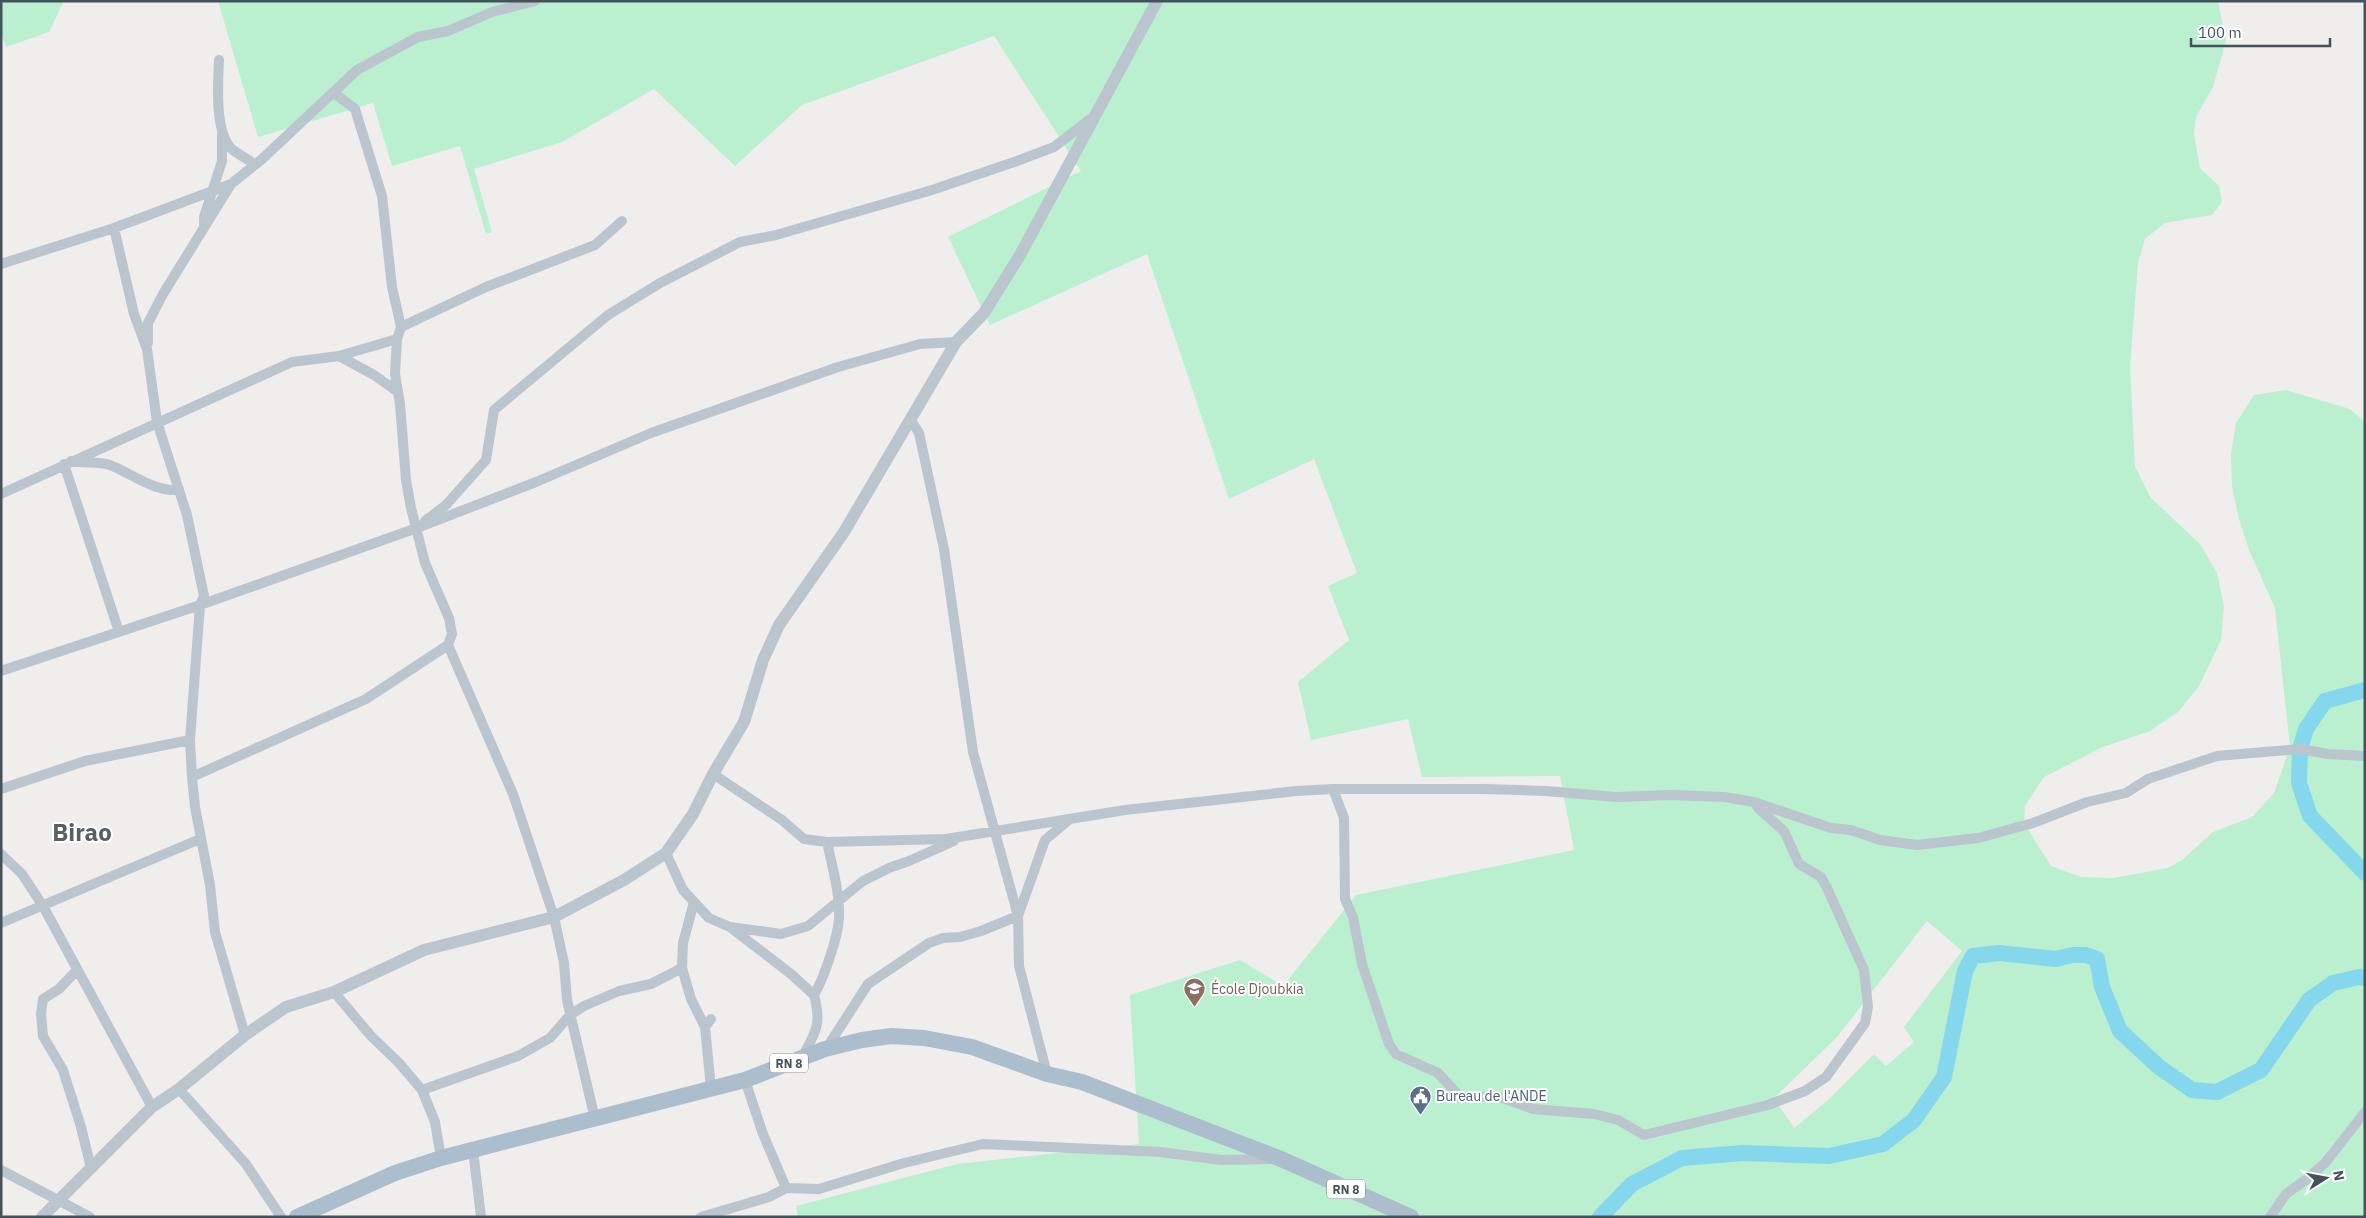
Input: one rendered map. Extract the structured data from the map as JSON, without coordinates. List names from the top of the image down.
{
  "streets": {
    "main road": ["RN 8"]
  },
  "districts": ["Birao"],
  "places": {
    "school or university": ["École Djoubkia"],
    "public building": ["Bureau de l'ANDE"]
  },
  "scale_bar": "100 m",
  "north": "right"
}
